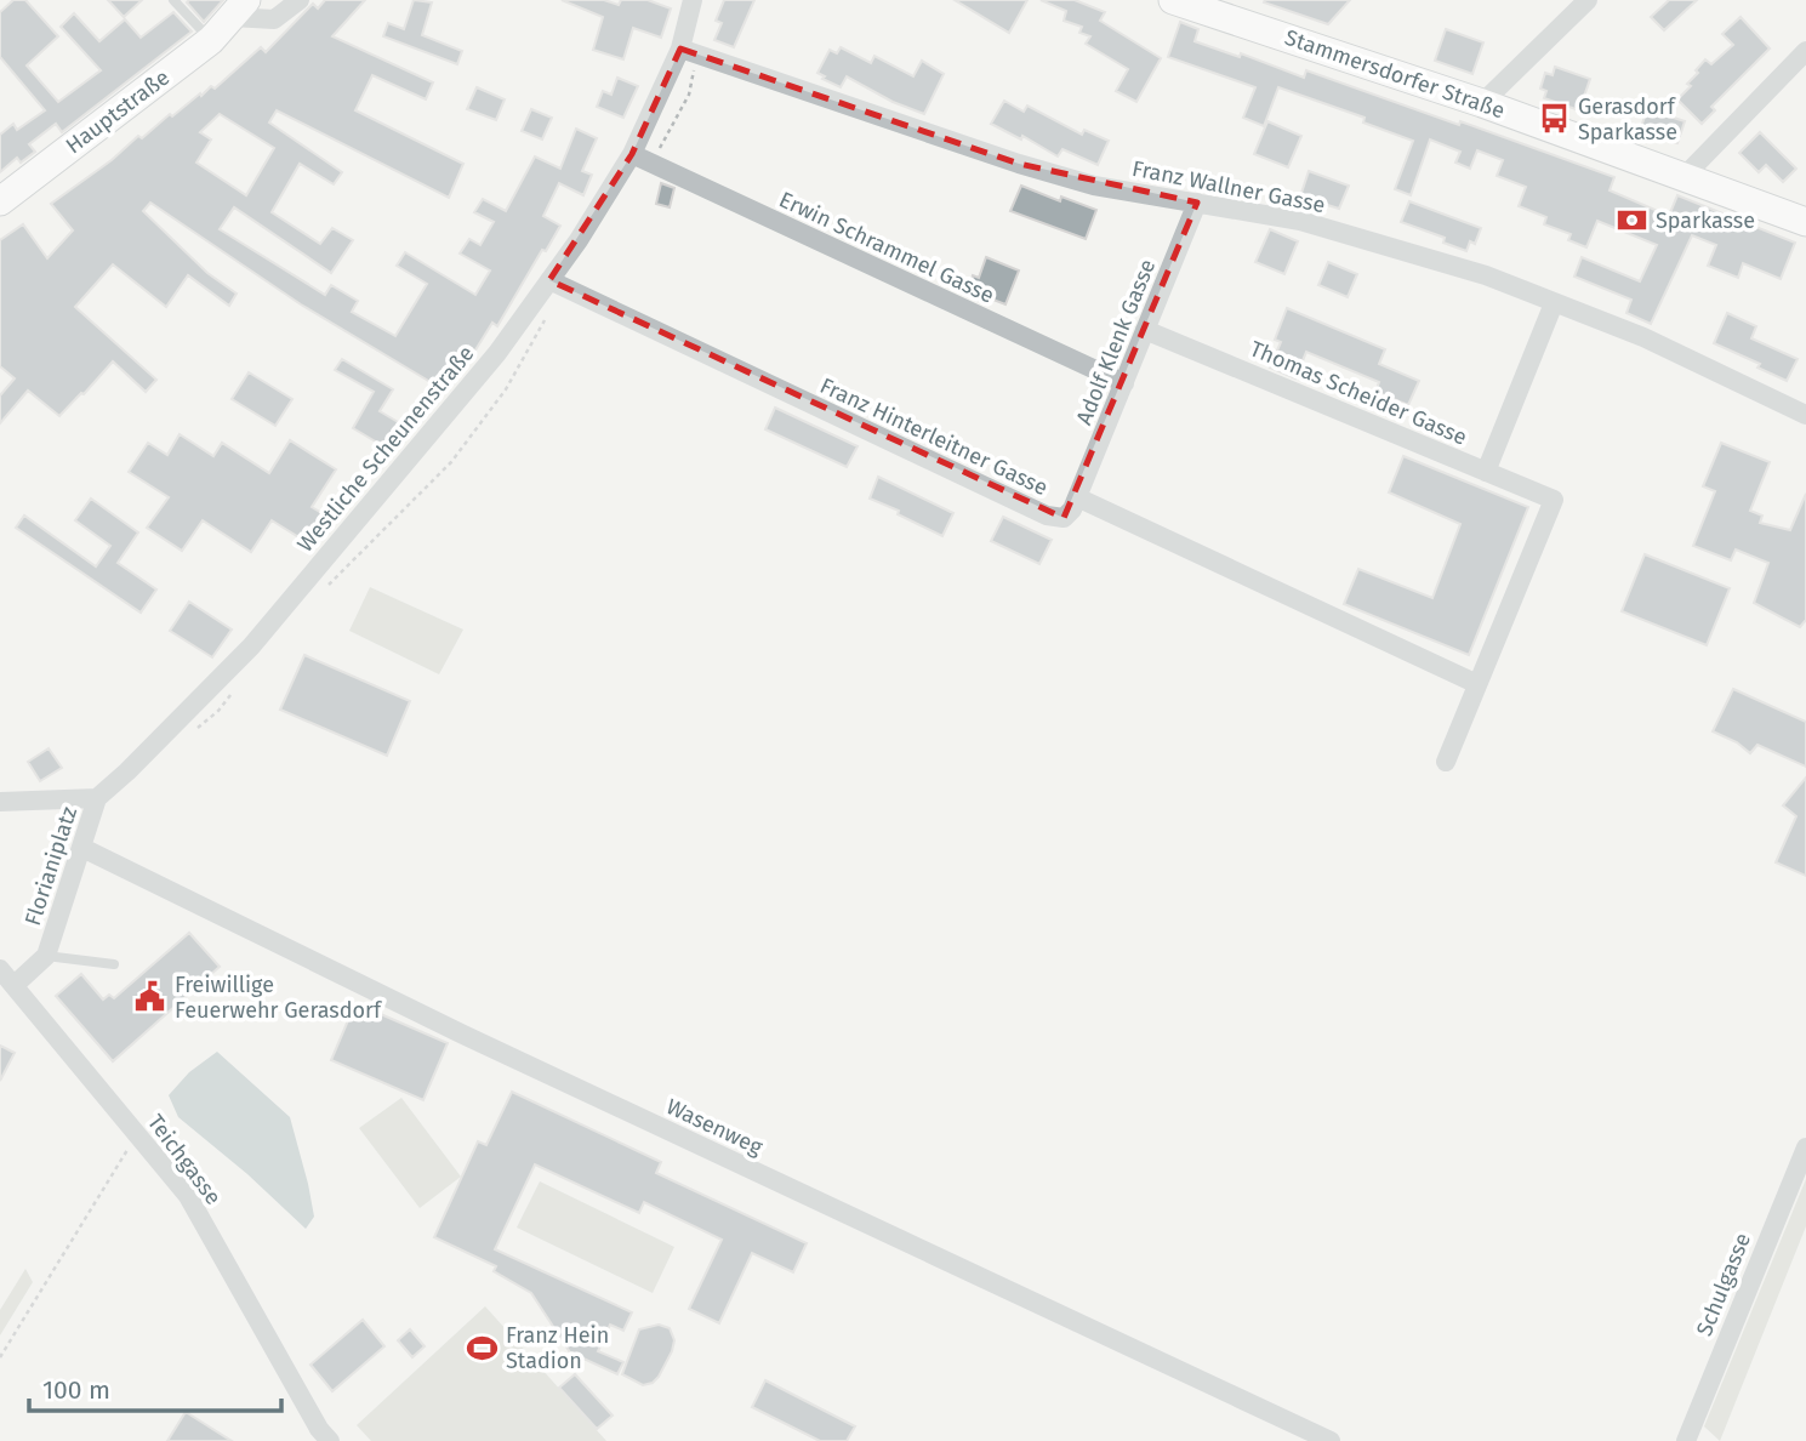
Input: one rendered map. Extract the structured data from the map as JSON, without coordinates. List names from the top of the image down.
{
  "streets": {
    "main road": ["Stammersdorfer Straße", "Hauptstraße"],
    "street": [
      "Franz Wallner Gasse",
      "Erwin Schrammel Gasse",
      "Adolf Klenk Gasse",
      "Thomas Scheider Gasse",
      "Franz Hinterleitner Gasse",
      "Westliche Scheunenstraße",
      "Florianiplatz",
      "Wasenweg",
      "Teichgasse",
      "Schulgasse"
    ]
  },
  "crossings": [
    ["Franz Wallner Gasse", "Adolf Klenk Gasse"],
    ["Franz Wallner Gasse", "Westliche Scheunenstraße"],
    ["Erwin Schrammel Gasse", "Adolf Klenk Gasse"],
    ["Erwin Schrammel Gasse", "Westliche Scheunenstraße"],
    ["Adolf Klenk Gasse", "Thomas Scheider Gasse"],
    ["Adolf Klenk Gasse", "Franz Hinterleitner Gasse"],
    ["Thomas Scheider Gasse", "Franz Hinterleitner Gasse"],
    ["Franz Hinterleitner Gasse", "Westliche Scheunenstraße"],
    ["Westliche Scheunenstraße", "Florianiplatz"],
    ["Florianiplatz", "Wasenweg"],
    ["Florianiplatz", "Teichgasse"]
  ],
  "places": {
    "bus stop": ["Gerasdorf Sparkasse"],
    "bank": ["Sparkasse"],
    "public building": ["Freiwillige Feuerwehr Gerasdorf"],
    "sports": ["Franz Hein Stadion"]
  },
  "scale_bar": "100 m"
}
